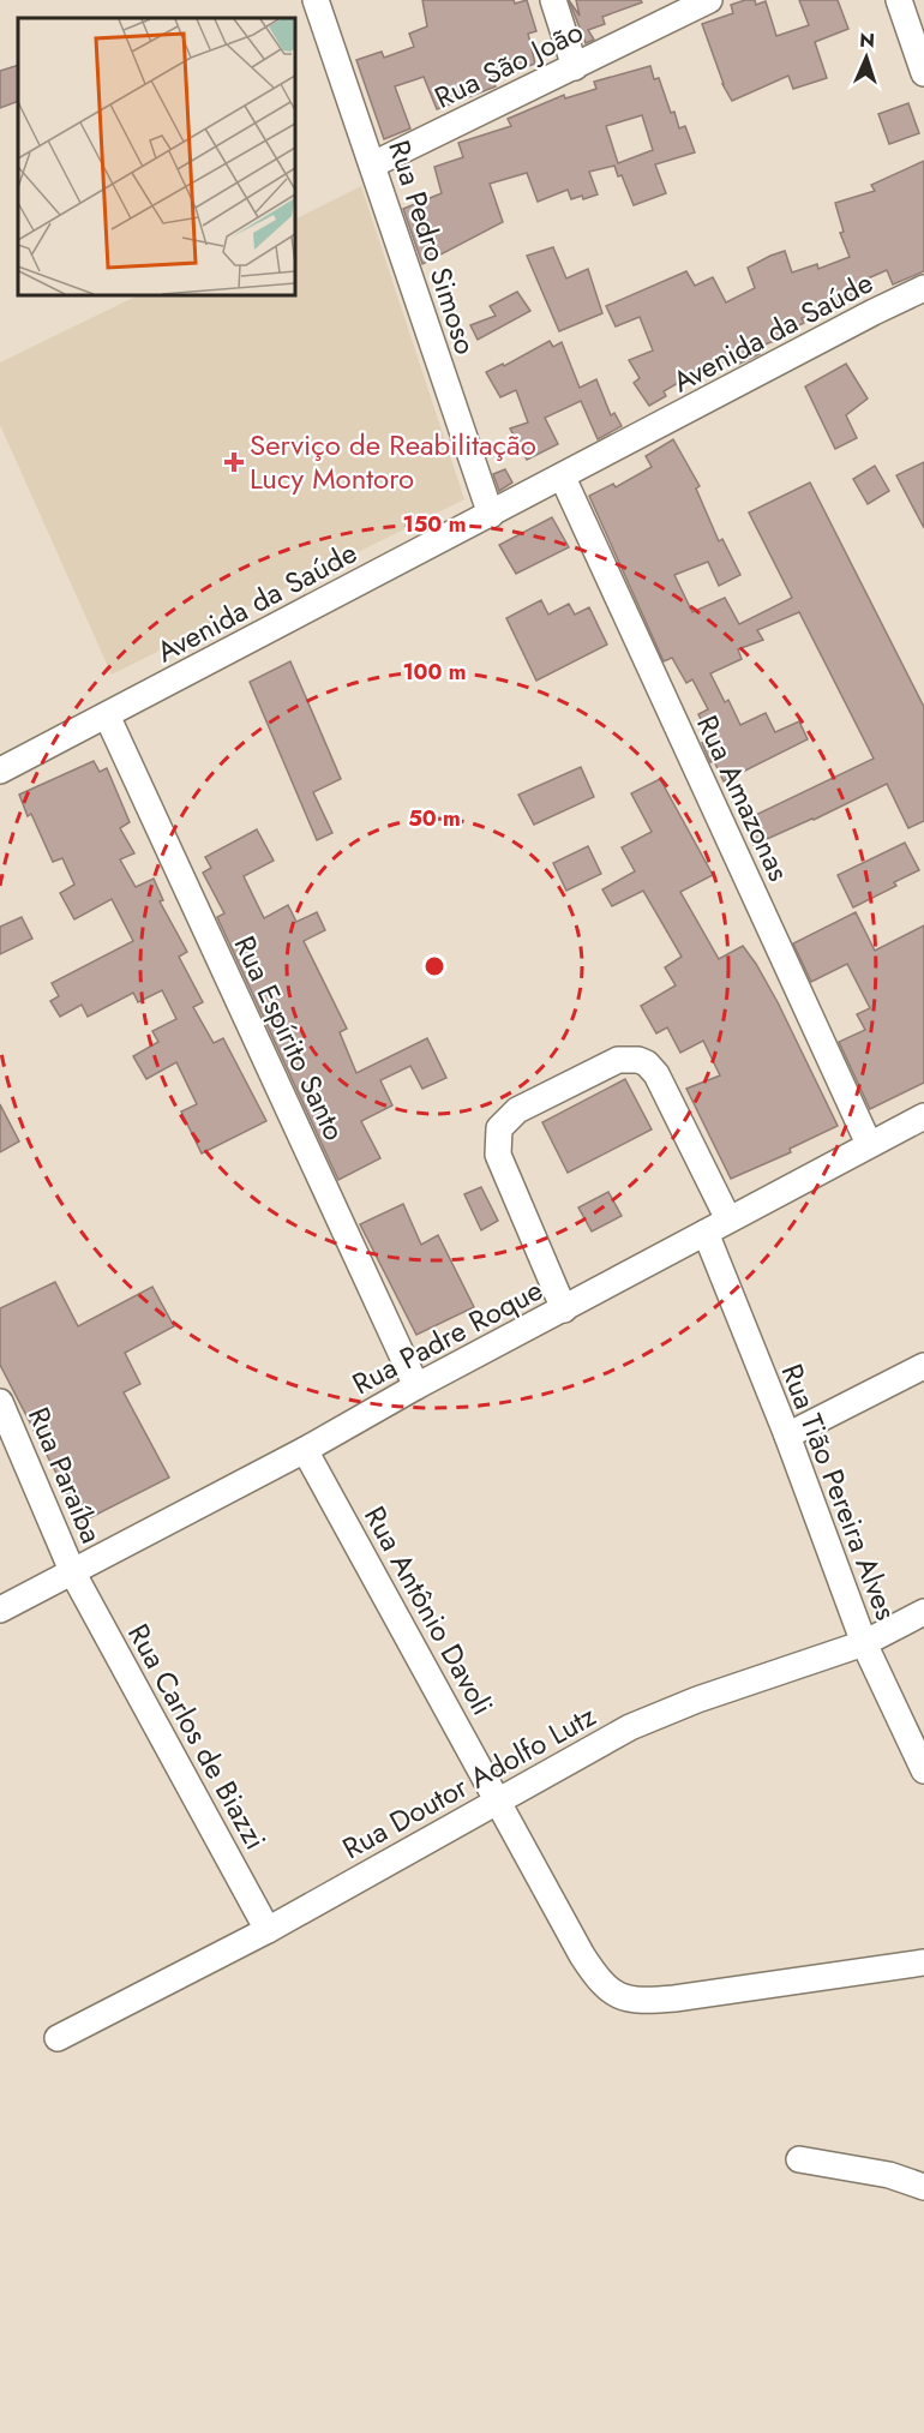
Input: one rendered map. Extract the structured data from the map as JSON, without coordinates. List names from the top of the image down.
{
  "streets": {
    "street": [
      "Rua São João",
      "Rua Pedro Simoso",
      "Avenida da Saúde",
      "Rua Amazonas",
      "Rua Espírito Santo",
      "Rua Padre Roque",
      "Rua Paraíba",
      "Rua Tião Pereira Alves",
      "Rua Antônio Davoli",
      "Rua Carlos de Biazzi",
      "Rua Doutor Adolfo Lutz"
    ]
  },
  "crossings": [
    ["Rua São João", "Rua Pedro Simoso"],
    ["Rua Pedro Simoso", "Avenida da Saúde"],
    ["Avenida da Saúde", "Rua Amazonas"],
    ["Avenida da Saúde", "Rua Espírito Santo"],
    ["Rua Amazonas", "Rua Padre Roque"],
    ["Rua Espírito Santo", "Rua Padre Roque"],
    ["Rua Padre Roque", "Rua Paraíba"],
    ["Rua Padre Roque", "Rua Tião Pereira Alves"],
    ["Rua Padre Roque", "Rua Antônio Davoli"],
    ["Rua Padre Roque", "Rua Carlos de Biazzi"],
    ["Rua Paraíba", "Rua Carlos de Biazzi"],
    ["Rua Tião Pereira Alves", "Rua Doutor Adolfo Lutz"],
    ["Rua Antônio Davoli", "Rua Doutor Adolfo Lutz"],
    ["Rua Carlos de Biazzi", "Rua Doutor Adolfo Lutz"]
  ],
  "places": {
    "health": ["Serviço de Reabilitação Lucy Montoro"]
  },
  "north": "top",
  "rings": ["150 m", "100 m", "50 m"]
}
